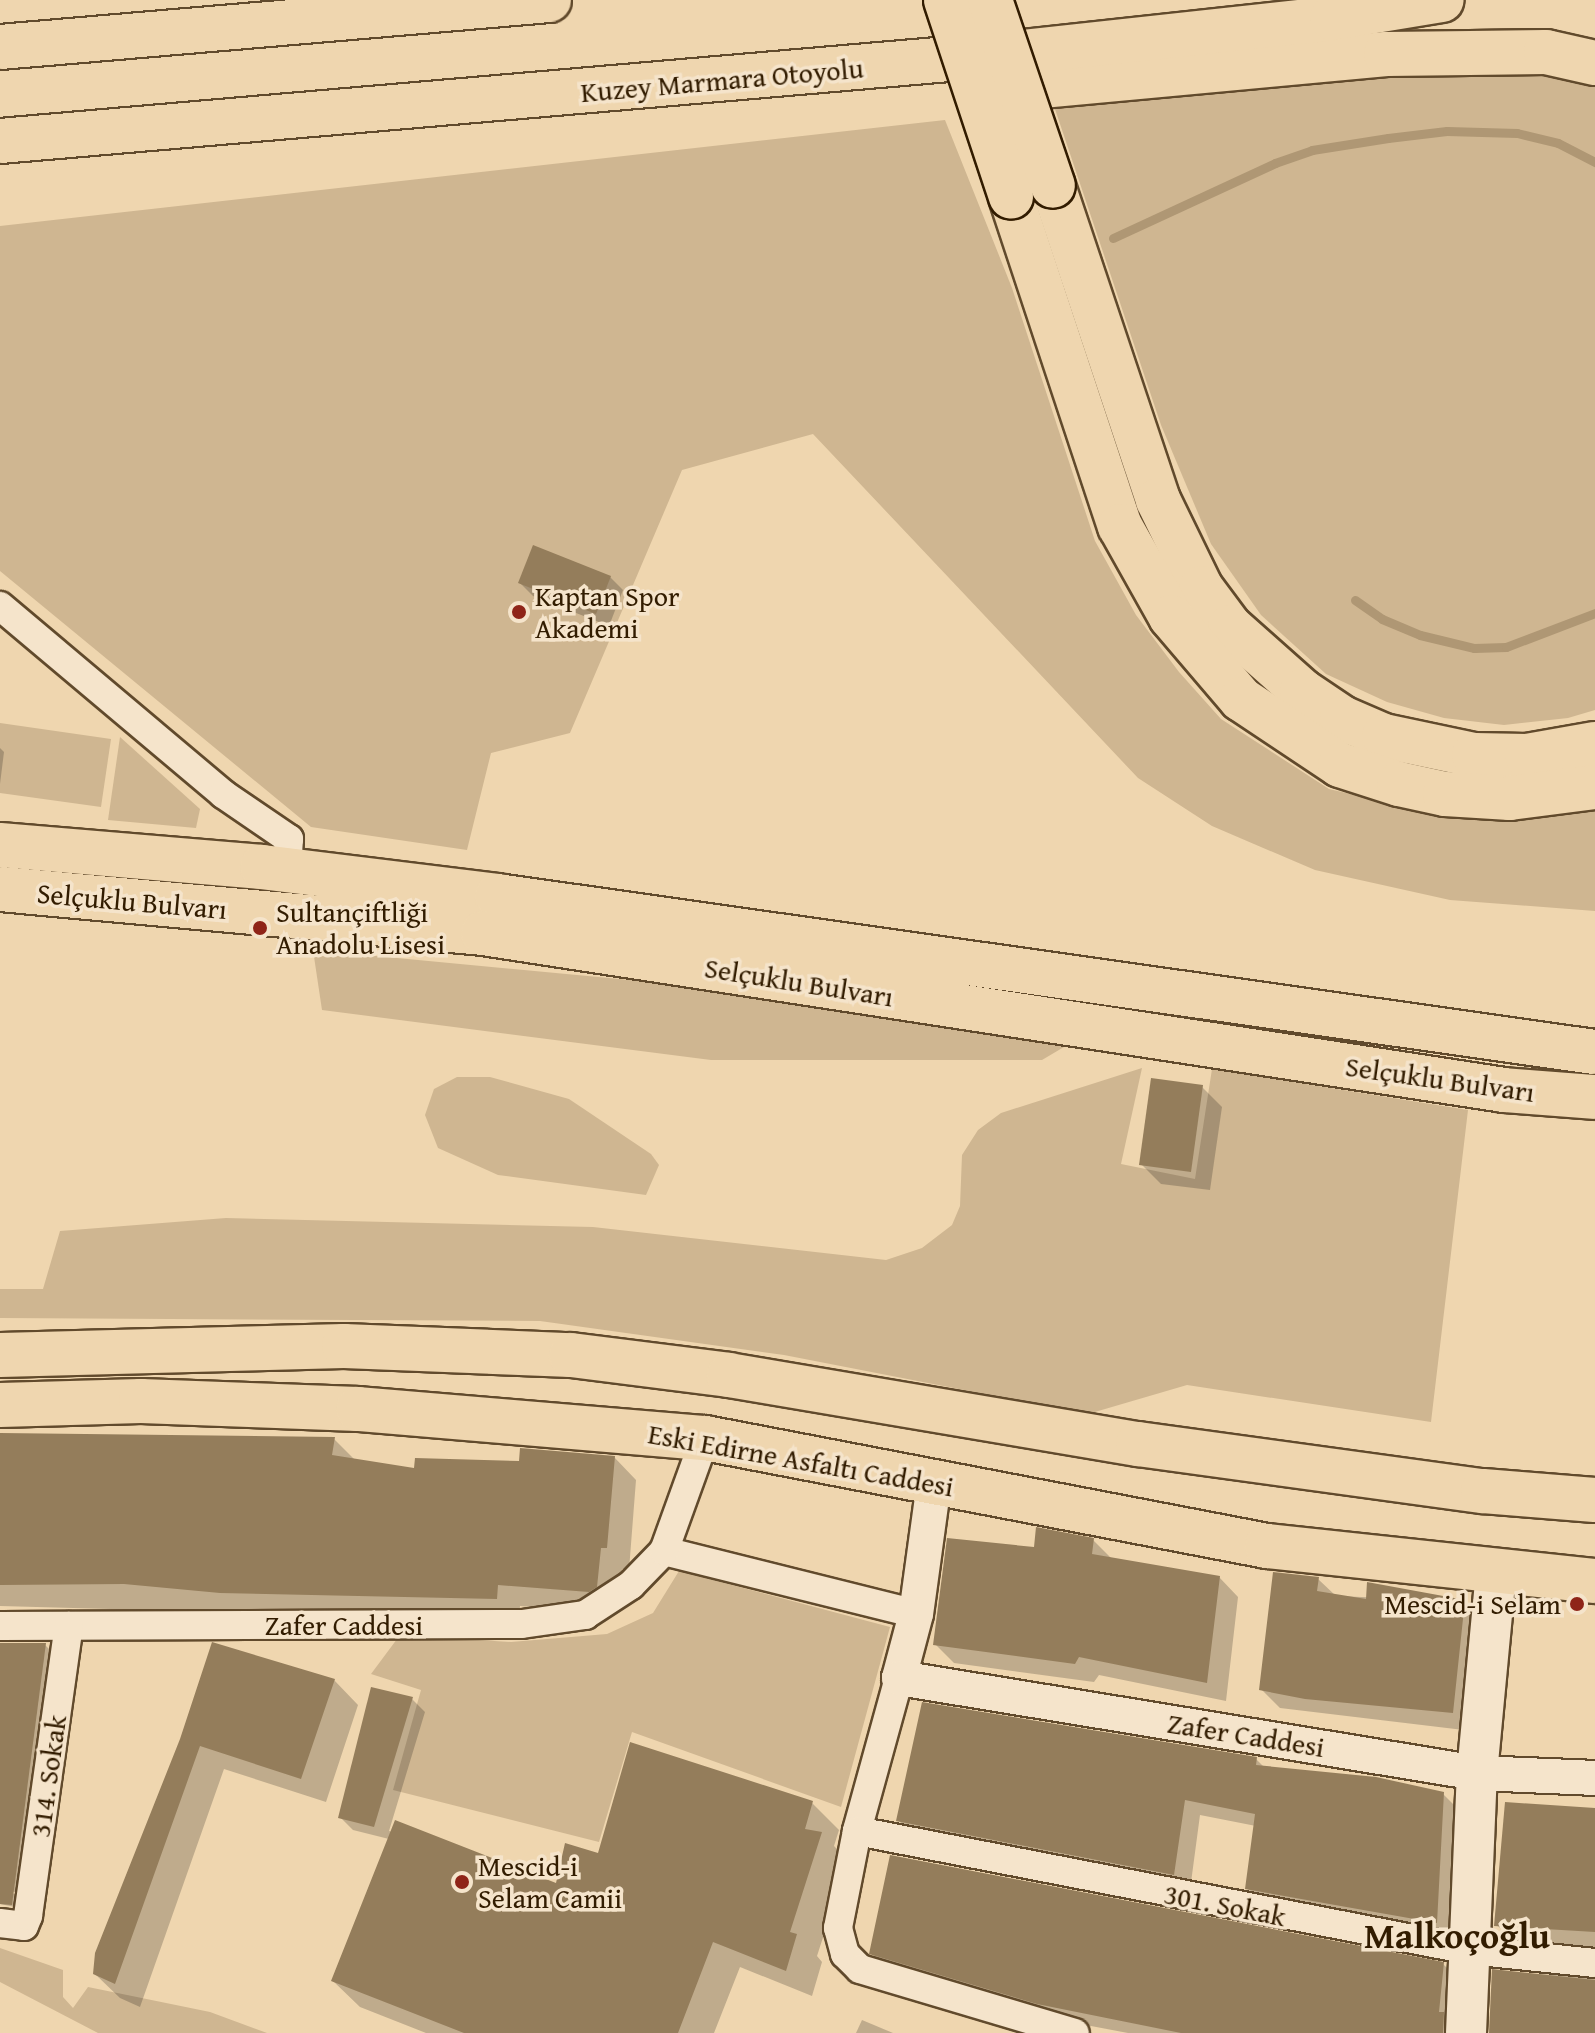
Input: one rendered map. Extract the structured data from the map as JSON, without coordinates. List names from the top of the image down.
{
  "streets": {
    "main road": ["Kuzey Marmara Otoyolu", "Selçuklu Bulvarı", "Eski Edirne Asfaltı Caddesi"],
    "street": ["Zafer Caddesi", "314. Sokak", "301. Sokak"]
  },
  "crossings": [
    ["Eski Edirne Asfaltı Caddesi", "Zafer Caddesi"],
    ["Zafer Caddesi", "314. Sokak"]
  ],
  "districts": ["Malkoçoğlu"],
  "places": [
    "Kaptan Spor Akademi",
    "Sultançiftliği Anadolu Lisesi",
    "Mescid-i Selam",
    "Mescid-i Selam Camii"
  ]
}
